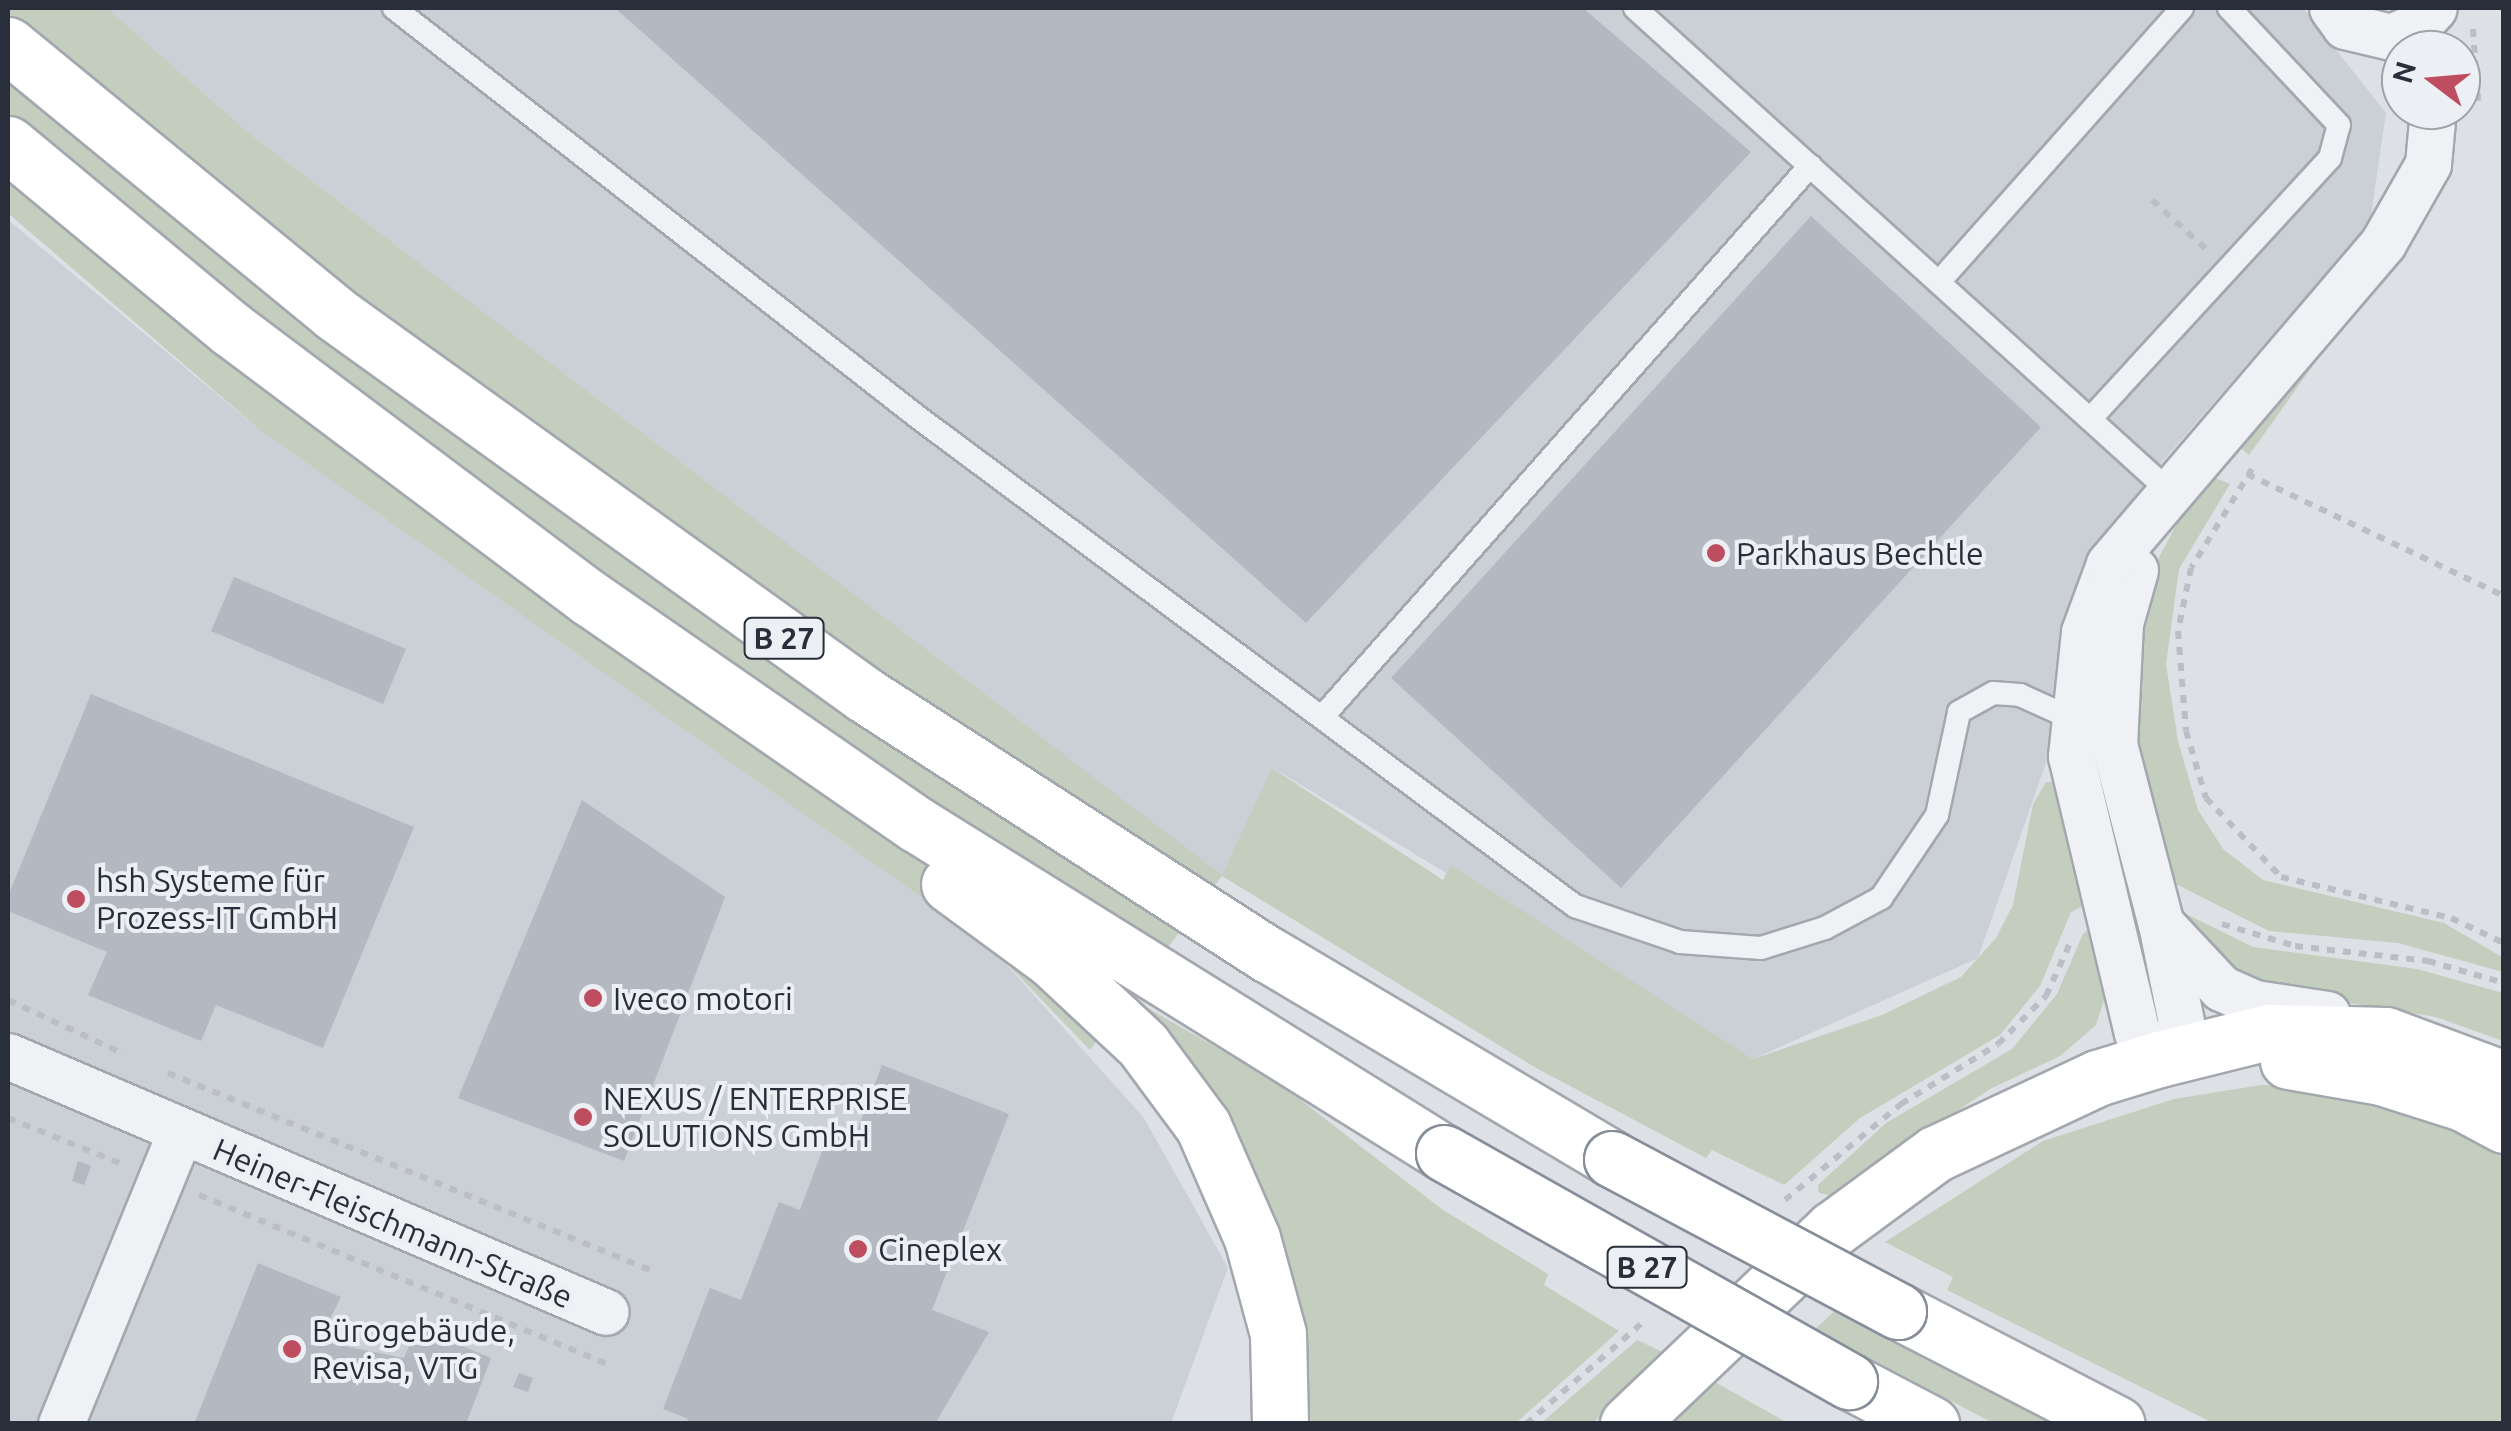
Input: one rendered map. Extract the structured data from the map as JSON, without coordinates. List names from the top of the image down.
{
  "streets": {
    "main road": ["B 27"],
    "street": ["Heiner-Fleischmann-Straße"]
  },
  "places": [
    "Parkhaus Bechtle",
    "hsh Systeme für Prozess-IT GmbH",
    "Iveco motori",
    "NEXUS / ENTERPRISE SOLUTIONS GmbH",
    "Cineplex",
    "Bürogebäude, Revisa, VTG"
  ],
  "north": "left"
}
